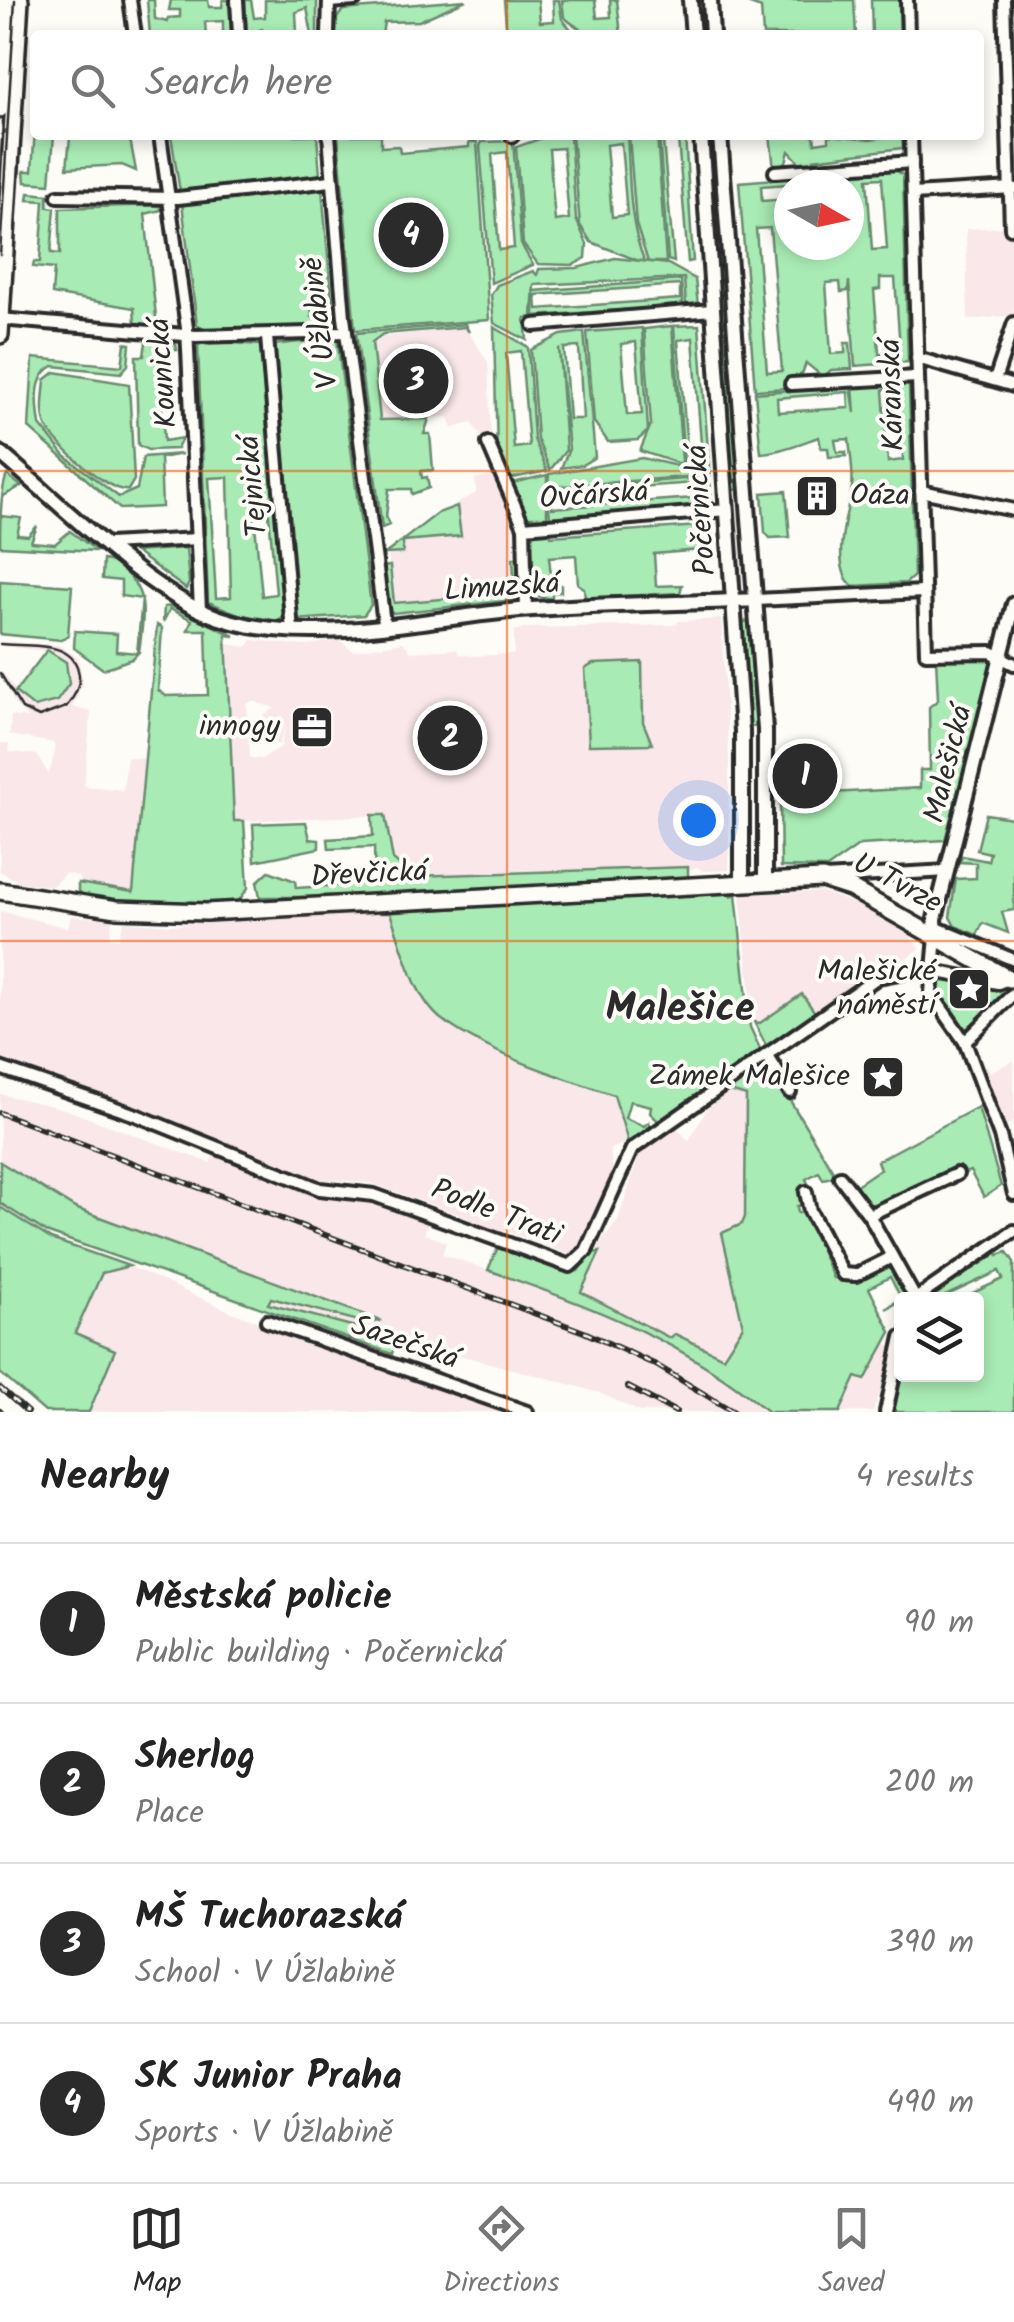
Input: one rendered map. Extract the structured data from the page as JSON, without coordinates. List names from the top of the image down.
{
  "streets": {
    "main road": ["Dřevčická", "U Tvrze"],
    "street": [
      "V Úžlabině",
      "Kounická",
      "Káranská",
      "Tejnická",
      "Ovčárská",
      "Počernická",
      "Limuzská",
      "Malešická",
      "Podle Trati",
      "Sazečská"
    ]
  },
  "crossings": [
    ["V Úžlabině", "Limuzská"],
    ["Kounická", "Limuzská"],
    ["Káranská", "Limuzská"],
    ["Káranská", "Malešická"],
    ["Tejnická", "Limuzská"],
    ["Ovčárská", "Počernická"],
    ["Ovčárská", "Limuzská"],
    ["Počernická", "Limuzská"],
    ["Počernická", "Dřevčická"],
    ["Počernická", "U Tvrze"],
    ["Malešická", "U Tvrze"],
    ["Dřevčická", "U Tvrze"]
  ],
  "districts": ["Malešice"],
  "places": {
    "building": ["Oáza"],
    "office": ["innogy"],
    "place": ["Malešické náměstí", "Zámek Malešice"]
  },
  "north": "right",
  "page": {
    "search": "Search here",
    "pins": [
      "4",
      "3",
      "2",
      "1"
    ],
    "heading": ["Nearby", "4 results"],
    "list": [
      {
        "mark": "1",
        "name": "Městská policie",
        "note": "Public building · Počernická",
        "value": "90 m"
      },
      {
        "mark": "2",
        "name": "Sherlog",
        "note": "Place",
        "value": "200 m"
      },
      {
        "mark": "3",
        "name": "MŠ Tuchorazská",
        "note": "School · V Úžlabině",
        "value": "390 m"
      },
      {
        "mark": "4",
        "name": "SK Junior Praha",
        "note": "Sports · V Úžlabině",
        "value": "490 m"
      }
    ],
    "nav": ["Map", "Directions", "Saved"]
  }
}
